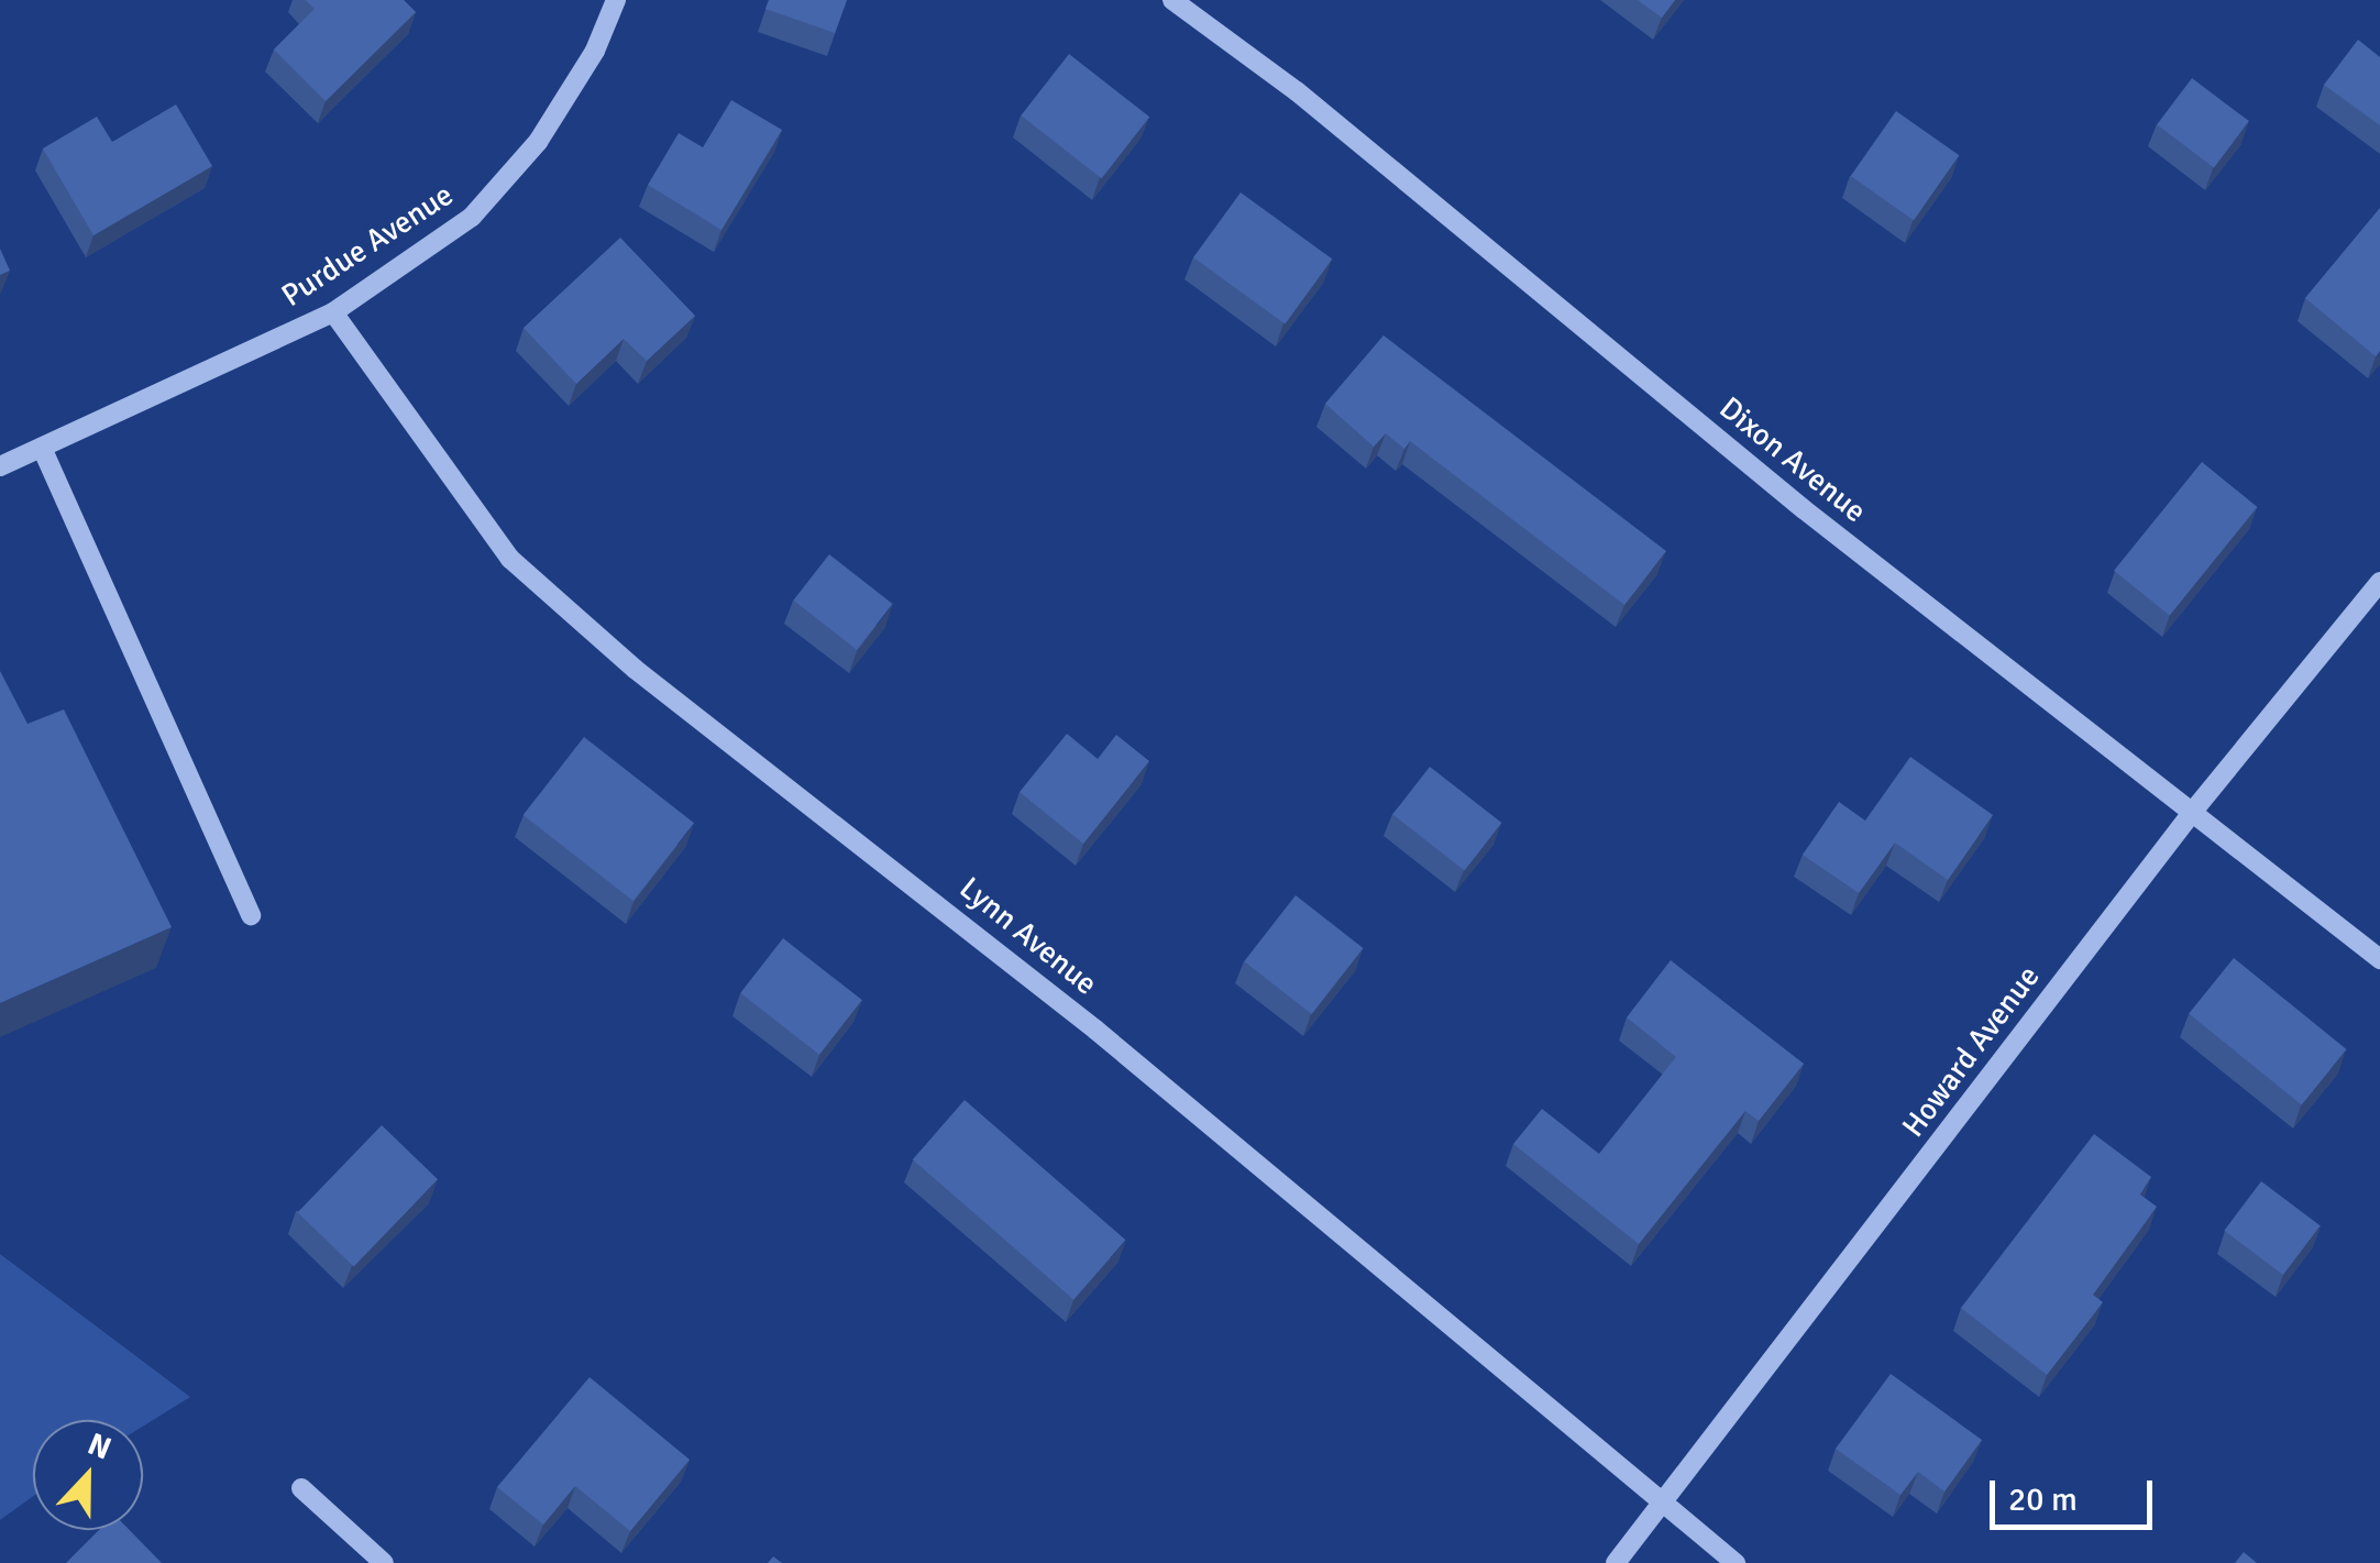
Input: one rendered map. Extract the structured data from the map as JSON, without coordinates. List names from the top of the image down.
{
  "streets": {
    "street": [
      "Purdue Avenue",
      "Dixon Avenue",
      "Lynn Avenue",
      "Howard Avenue"
    ]
  },
  "crossings": [
    ["Purdue Avenue", "Lynn Avenue"],
    ["Dixon Avenue", "Howard Avenue"],
    ["Lynn Avenue", "Howard Avenue"]
  ],
  "scale_bar": "20 m",
  "north": "top"
}
